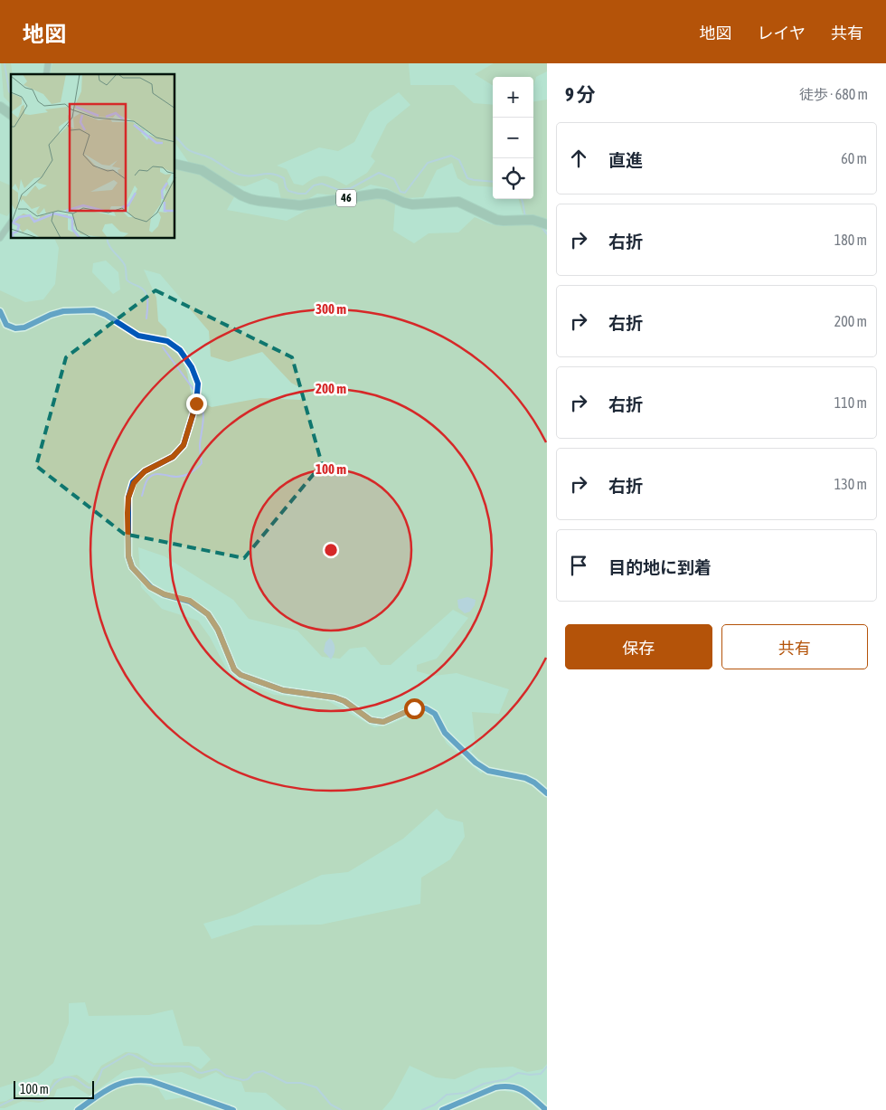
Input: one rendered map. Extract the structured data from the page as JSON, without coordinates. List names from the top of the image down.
{
  "streets": {
    "main road": ["46"]
  },
  "scale_bar": "100 m",
  "page": {
    "header": "地図",
    "nav": ["地図", "レイヤ", "共有"],
    "heading": ["9 分", "徒歩 · 680 m"],
    "map_buttons": ["+", "−"],
    "list": [
      ["直進", "60 m"],
      ["右折", "180 m"],
      ["右折", "200 m"],
      ["右折", "110 m"],
      ["右折", "130 m"],
      "目的地に到着"
    ],
    "buttons": ["保存", "共有"],
    "scale": "100 m"
  },
  "rings": ["300 m", "200 m", "100 m"]
}
